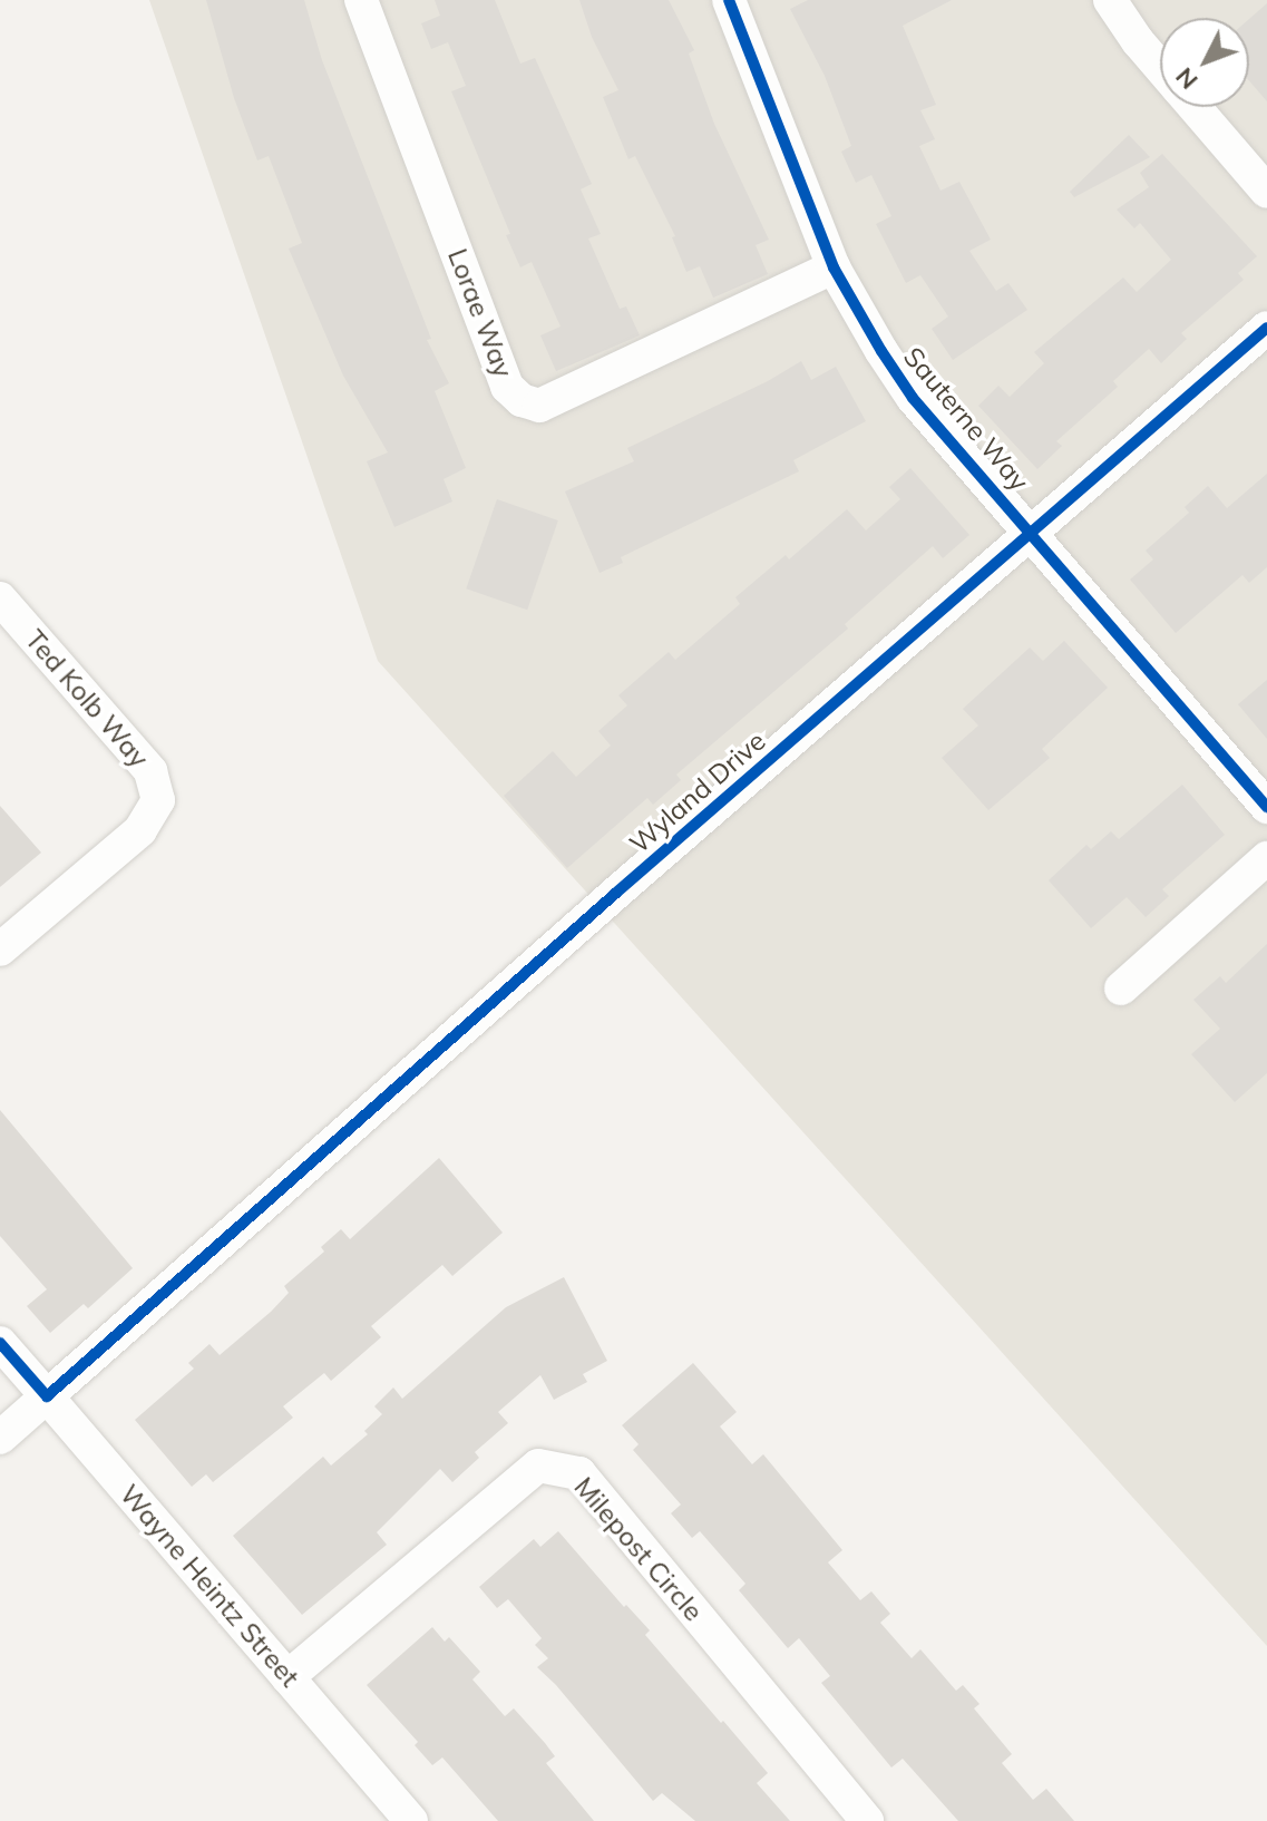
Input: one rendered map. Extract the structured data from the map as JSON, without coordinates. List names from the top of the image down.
{
  "streets": {
    "street": [
      "Lorae Way",
      "Sauterne Way",
      "Ted Kolb Way",
      "Wyland Drive",
      "Milepost Circle",
      "Wayne Heintz Street"
    ]
  },
  "crossings": [
    ["Lorae Way", "Sauterne Way"],
    ["Sauterne Way", "Wyland Drive"],
    ["Wyland Drive", "Wayne Heintz Street"],
    ["Milepost Circle", "Wayne Heintz Street"]
  ],
  "north": "bottom left"
}
